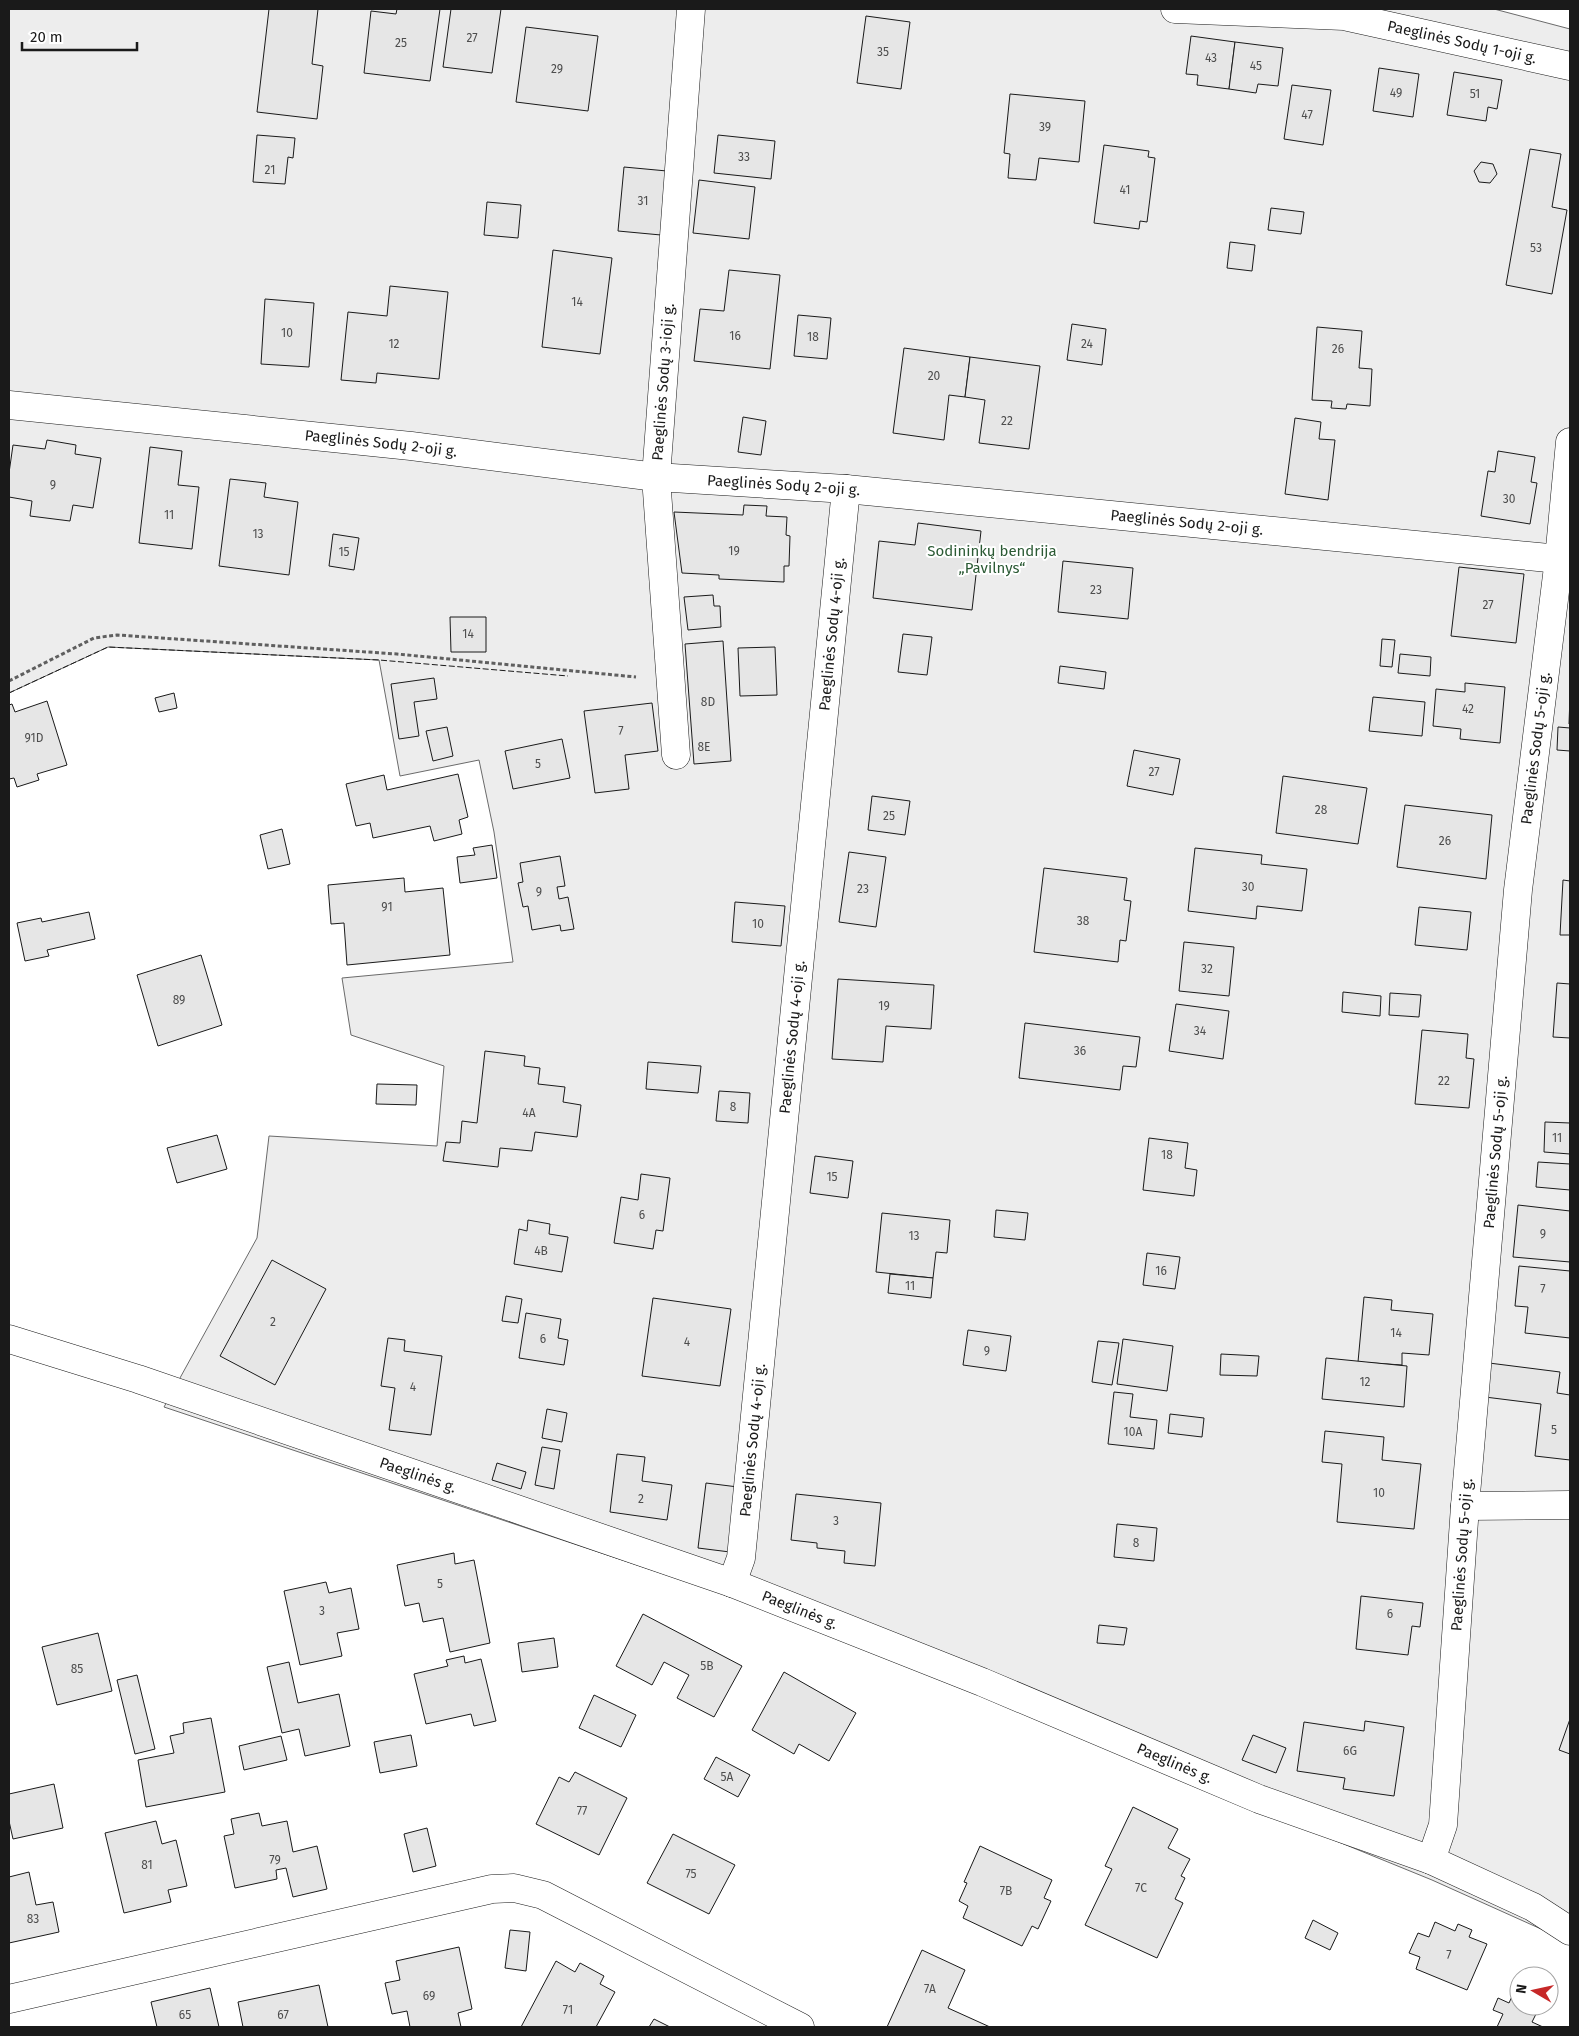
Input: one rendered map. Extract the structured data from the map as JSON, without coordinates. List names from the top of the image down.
{
  "streets": {
    "street": [
      "Paeglinės Sodų 1-oji g.",
      "Paeglinės Sodų 3-ioji g.",
      "Paeglinės Sodų 2-oji g.",
      "Paeglinės Sodų 4-oji g.",
      "Paeglinės Sodų 5-oji g.",
      "Paeglinės g."
    ]
  },
  "crossings": [
    ["Paeglinės Sodų 3-ioji g.", "Paeglinės Sodų 2-oji g."],
    ["Paeglinės Sodų 2-oji g.", "Paeglinės Sodų 4-oji g."],
    ["Paeglinės Sodų 2-oji g.", "Paeglinės Sodų 5-oji g."],
    ["Paeglinės Sodų 4-oji g.", "Paeglinės g."],
    ["Paeglinės Sodų 5-oji g.", "Paeglinės g."]
  ],
  "parks": ["Sodininkų bendrija „Pavilnys“"],
  "house_numbers": [
    "27",
    "25",
    "35",
    "43",
    "45",
    "29",
    "49",
    "51",
    "47",
    "39",
    "33",
    "21",
    "41",
    "31",
    "53",
    "14",
    "10",
    "16",
    "18",
    "12",
    "24",
    "26",
    "20",
    "22",
    "9",
    "30",
    "11",
    "13",
    "19",
    "15",
    "23",
    "27",
    "14",
    "8D",
    "42",
    "7",
    "91D",
    "8E",
    "5",
    "27",
    "28",
    "25",
    "26",
    "30",
    "23",
    "9",
    "91",
    "38",
    "10",
    "32",
    "89",
    "19",
    "34",
    "36",
    "22",
    "8",
    "4A",
    "11",
    "18",
    "15",
    "6",
    "9",
    "13",
    "4B",
    "16",
    "11",
    "7",
    "2",
    "14",
    "6",
    "4",
    "9",
    "12",
    "4",
    "5",
    "10A",
    "10",
    "2",
    "3",
    "8",
    "5",
    "3",
    "6",
    "5B",
    "85",
    "6G",
    "5A",
    "77",
    "79",
    "81",
    "75",
    "7C",
    "7B",
    "83",
    "7",
    "7A",
    "69",
    "71",
    "65",
    "67"
  ],
  "scale_bar": "20 m",
  "north": "left"
}
